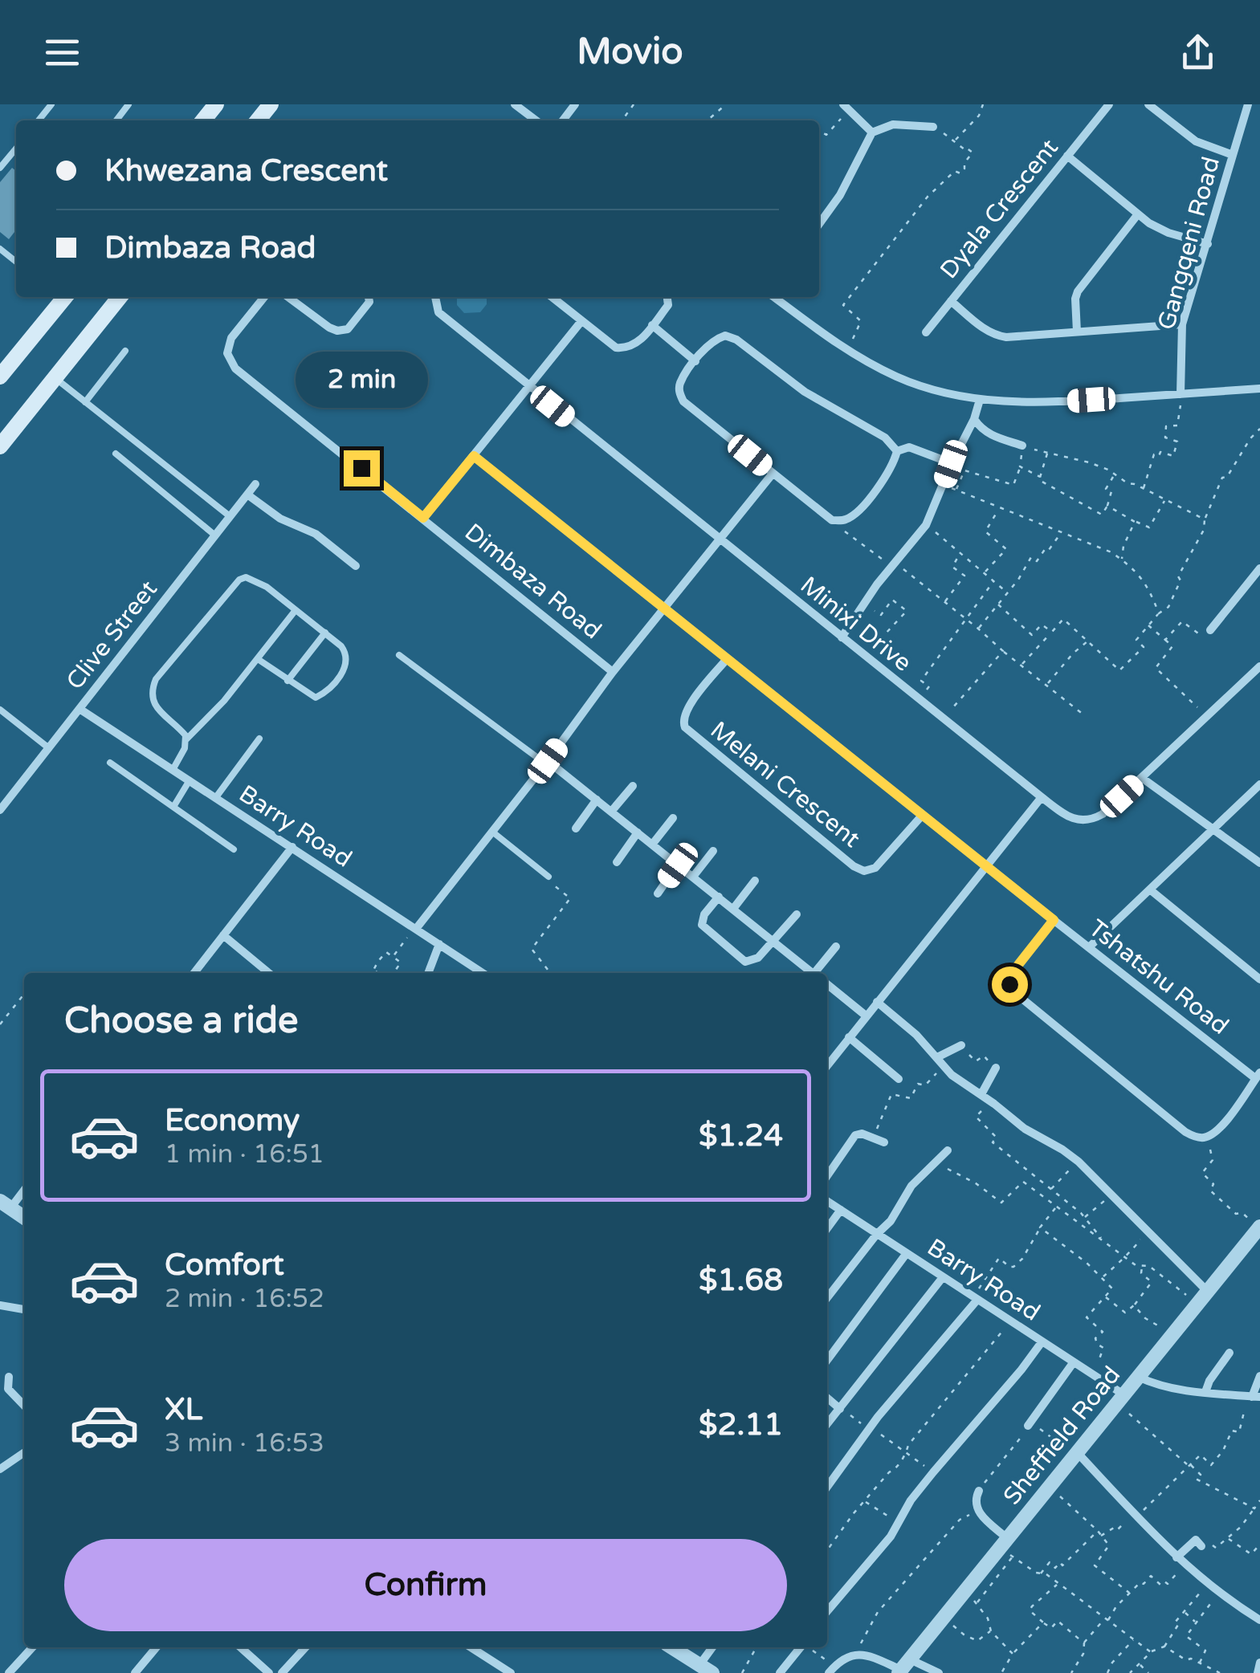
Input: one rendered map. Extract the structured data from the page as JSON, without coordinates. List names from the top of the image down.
{
  "streets": {
    "street": [
      "Dyala Crescent",
      "Gangqeni Road",
      "Dimbaza Road",
      "Minixi Drive",
      "Clive Street",
      "Melani Crescent",
      "Barry Road",
      "Tshatshu Road",
      "Sheffield Road"
    ]
  },
  "crossings": [
    ["Dyala Crescent", "Gangqeni Road"],
    ["Clive Street", "Barry Road"],
    ["Melani Crescent", "Tshatshu Road"],
    ["Barry Road", "Sheffield Road"]
  ],
  "page": {
    "header": "Movio",
    "banner": ["Khwezana Crescent", "Dimbaza Road"],
    "bubble": "2 min",
    "heading": "Choose a ride",
    "list": [
      {
        "name": "Economy",
        "note": "1 min · 16:51",
        "value": "$1.24"
      },
      {
        "name": "Comfort",
        "note": "2 min · 16:52",
        "value": "$1.68"
      },
      {
        "name": "XL",
        "note": "3 min · 16:53",
        "value": "$2.11"
      }
    ],
    "buttons": "Confirm"
  }
}
